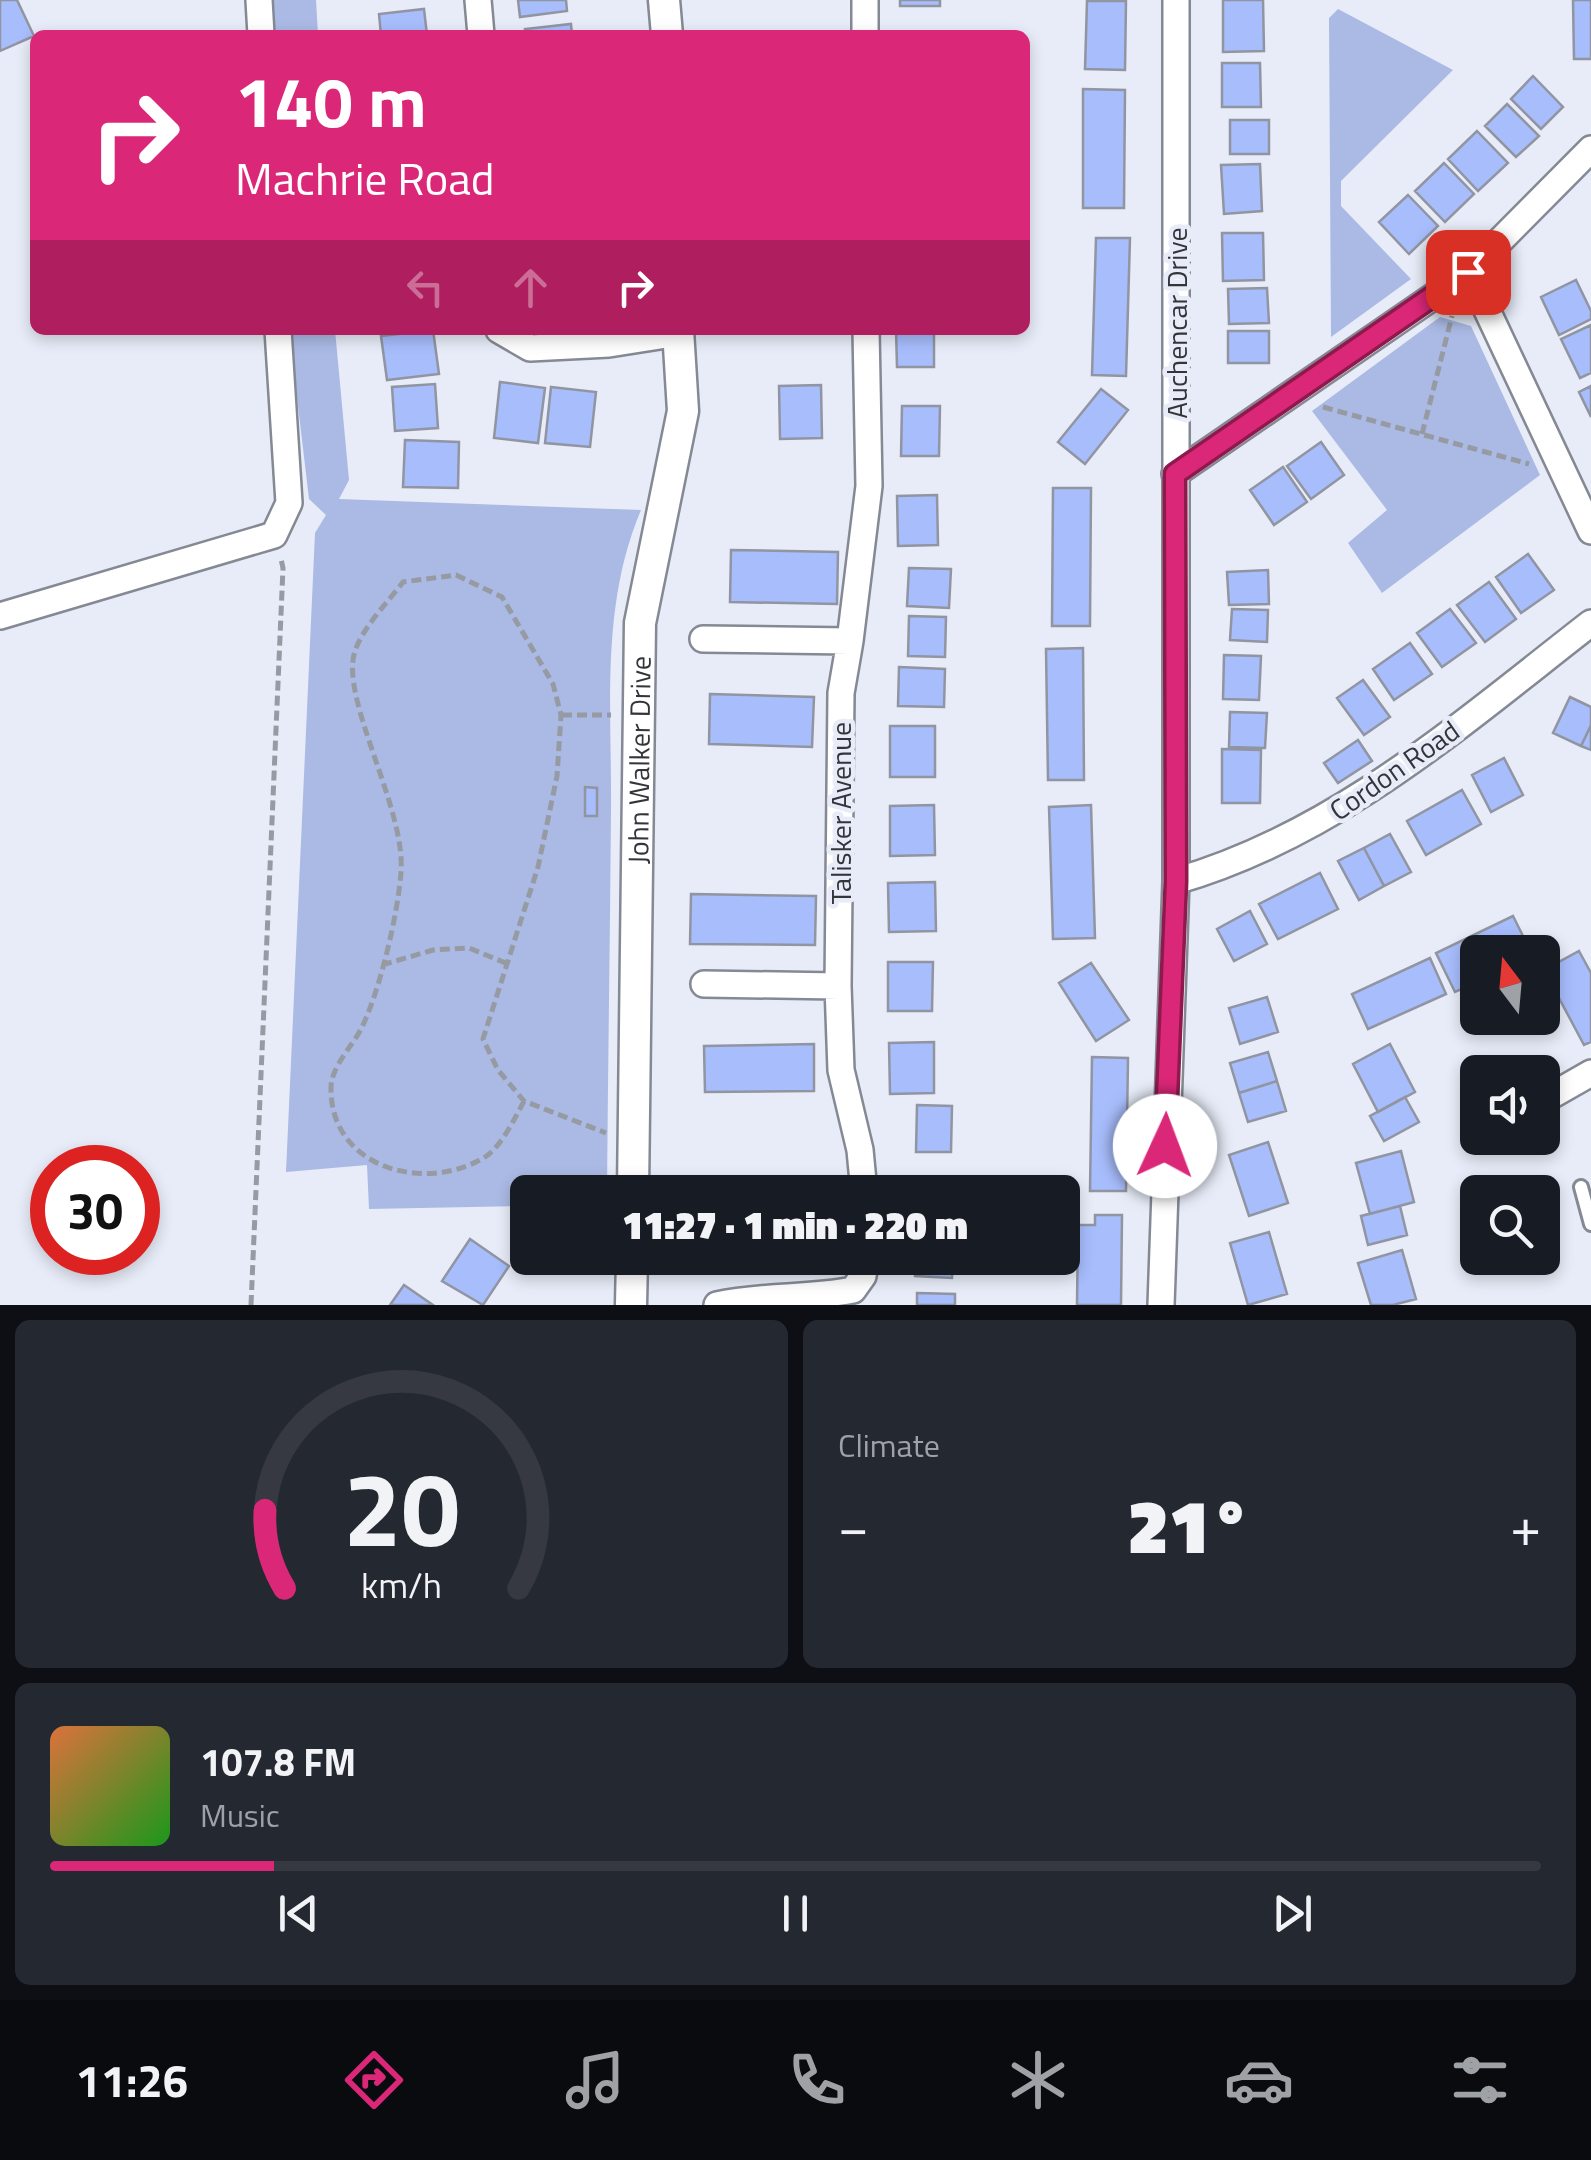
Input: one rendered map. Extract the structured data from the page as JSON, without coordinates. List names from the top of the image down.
{
  "streets": {
    "street": [
      "Auchencar Drive",
      "John Walker Drive",
      "Cordon Road",
      "Talisker Avenue"
    ]
  },
  "crossings": [
    ["Auchencar Drive", "Cordon Road"]
  ],
  "north": "top",
  "page": {
    "turn": ["140 m", "Machrie Road"],
    "limit": "30",
    "trip": "11:27 · 1 min · 220 m",
    "tile": "Climate",
    "heat": ["−", "21°", "+"],
    "song": ["107.8 FM", "Music"],
    "tabs": "11:26",
    "gauge": ["20", "km/h"]
  }
}
